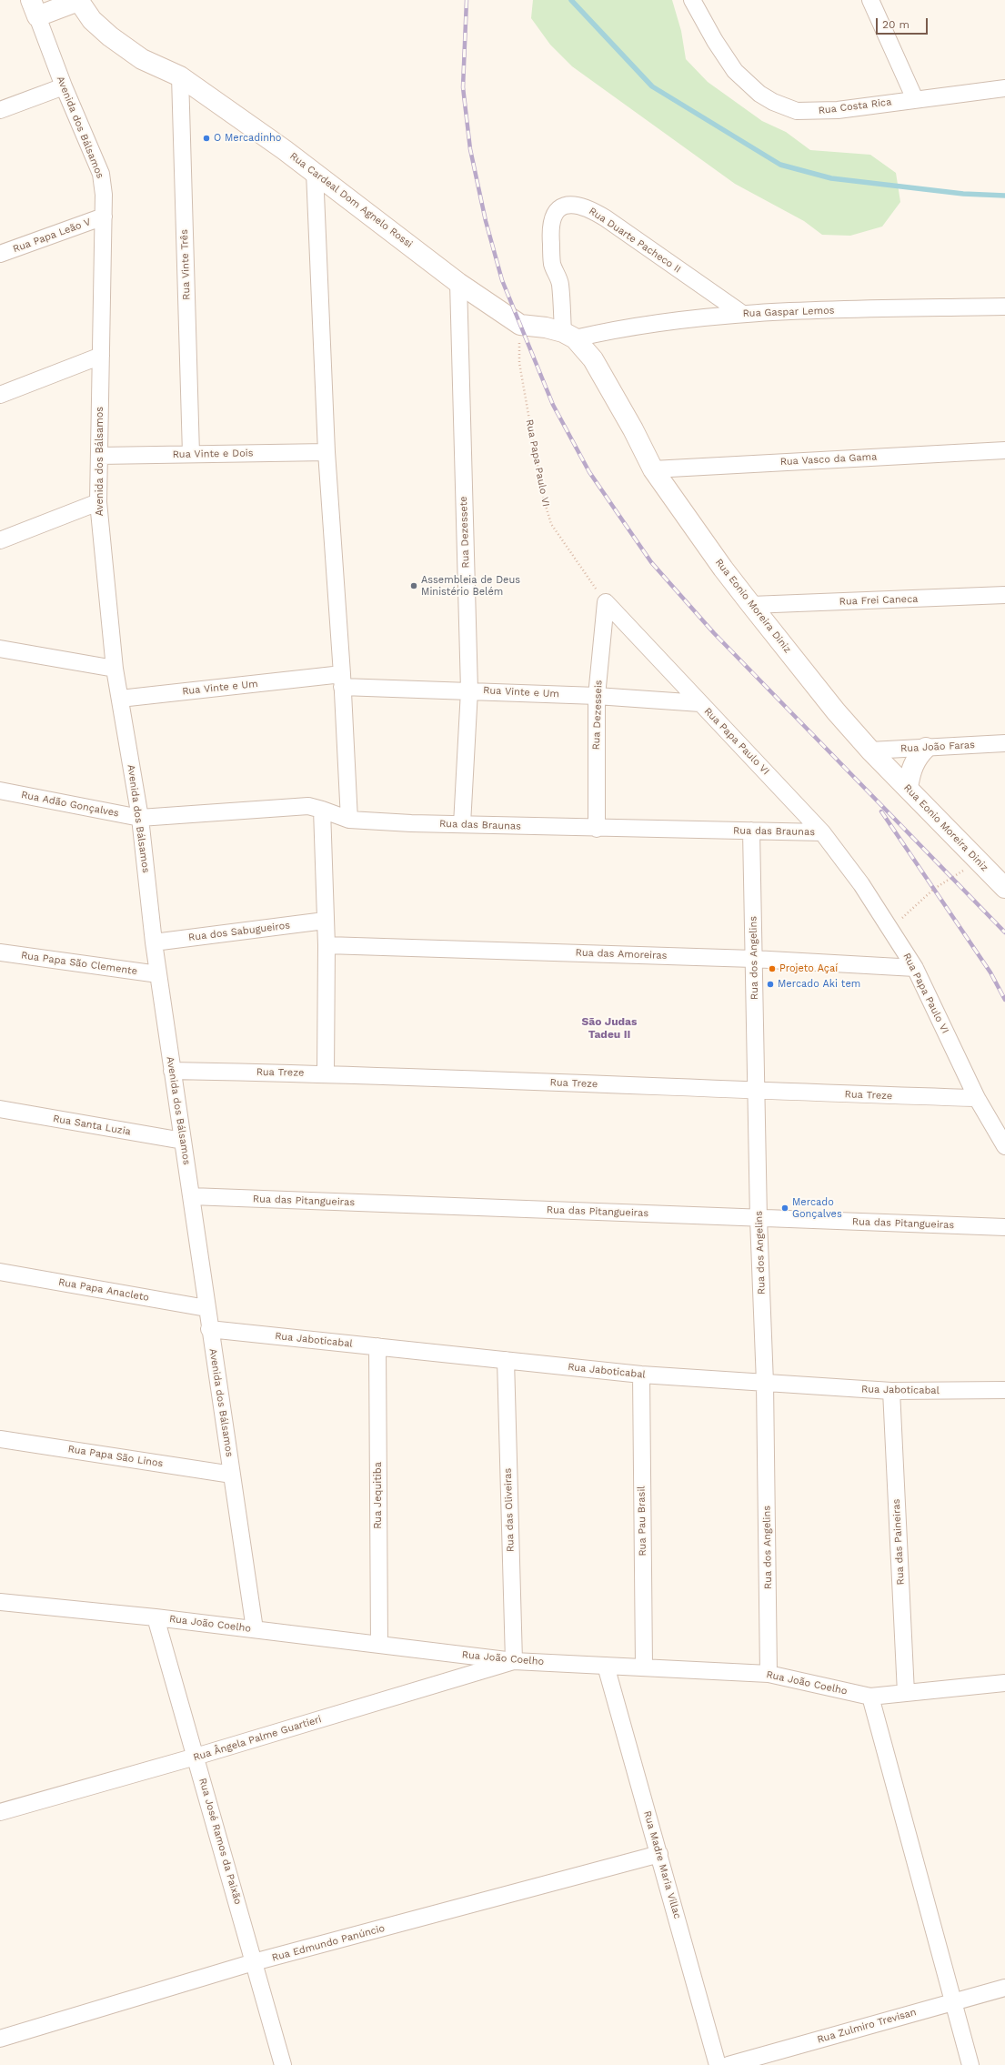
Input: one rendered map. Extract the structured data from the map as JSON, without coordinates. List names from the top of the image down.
{
  "streets": {
    "main road": ["Rua Cardeal Dom Agnelo Rossi", "Rua Eonio Moreira Diniz"],
    "street": [
      "Rua Costa Rica",
      "Avenida dos Bálsamos",
      "Rua Papa Leão V",
      "Rua Duarte Pacheco II",
      "Rua Vinte Três",
      "Rua Gaspar Lemos",
      "Rua Vinte e Dois",
      "Rua Vasco da Gama",
      "Rua Papa Paulo VI",
      "Rua Dezessete",
      "Rua Frei Caneca",
      "Rua Vinte e Um",
      "Rua Dezesseis",
      "Rua João Faras",
      "Rua Adão Gonçalves",
      "Rua das Braunas",
      "Rua dos Sabugueiros",
      "Rua das Amoreiras",
      "Rua dos Angelins",
      "Rua Papa São Clemente",
      "Rua Treze",
      "Rua Santa Luzia",
      "Rua das Pitangueiras",
      "Rua Papa Anacleto",
      "Rua Jaboticabal",
      "Rua Papa São Linos",
      "Rua Jequitiba",
      "Rua das Oliveiras",
      "Rua Pau Brasil",
      "Rua das Paineiras",
      "Rua João Coelho",
      "Rua Ângela Palme Guartieri",
      "Rua José Ramos da Paixão",
      "Rua Madre Maria Villac",
      "Rua Edmundo Panúncio",
      "Rua Zulmiro Trevisan"
    ]
  },
  "crossings": [
    ["Avenida dos Bálsamos", "Rua Papa Leão V"],
    ["Avenida dos Bálsamos", "Rua Vinte e Dois"],
    ["Avenida dos Bálsamos", "Rua Vinte e Um"],
    ["Avenida dos Bálsamos", "Rua Adão Gonçalves"],
    ["Avenida dos Bálsamos", "Rua das Braunas"],
    ["Avenida dos Bálsamos", "Rua dos Sabugueiros"],
    ["Avenida dos Bálsamos", "Rua Papa São Clemente"],
    ["Avenida dos Bálsamos", "Rua Treze"],
    ["Avenida dos Bálsamos", "Rua Santa Luzia"],
    ["Avenida dos Bálsamos", "Rua das Pitangueiras"],
    ["Avenida dos Bálsamos", "Rua Papa Anacleto"],
    ["Avenida dos Bálsamos", "Rua Jaboticabal"],
    ["Avenida dos Bálsamos", "Rua Papa São Linos"],
    ["Avenida dos Bálsamos", "Rua João Coelho"],
    ["Rua Cardeal Dom Agnelo Rossi", "Rua Vinte Três"],
    ["Rua Cardeal Dom Agnelo Rossi", "Rua Papa Paulo VI"],
    ["Rua Cardeal Dom Agnelo Rossi", "Rua Dezessete"],
    ["Rua Duarte Pacheco II", "Rua Gaspar Lemos"],
    ["Rua Duarte Pacheco II", "Rua Eonio Moreira Diniz"],
    ["Rua Vinte Três", "Rua Vinte e Dois"],
    ["Rua Gaspar Lemos", "Rua Eonio Moreira Diniz"],
    ["Rua Vasco da Gama", "Rua Eonio Moreira Diniz"],
    ["Rua Papa Paulo VI", "Rua Vinte e Um"],
    ["Rua Papa Paulo VI", "Rua Dezesseis"],
    ["Rua Papa Paulo VI", "Rua das Braunas"],
    ["Rua Papa Paulo VI", "Rua das Amoreiras"],
    ["Rua Papa Paulo VI", "Rua Treze"],
    ["Rua Dezessete", "Rua Vinte e Um"],
    ["Rua Dezessete", "Rua das Braunas"],
    ["Rua Frei Caneca", "Rua Eonio Moreira Diniz"],
    ["Rua Eonio Moreira Diniz", "Rua João Faras"],
    ["Rua Vinte e Um", "Rua Dezesseis"],
    ["Rua Dezesseis", "Rua das Braunas"],
    ["Rua Adão Gonçalves", "Rua das Braunas"],
    ["Rua das Braunas", "Rua dos Angelins"],
    ["Rua das Amoreiras", "Rua dos Angelins"],
    ["Rua dos Angelins", "Rua Treze"],
    ["Rua dos Angelins", "Rua das Pitangueiras"],
    ["Rua dos Angelins", "Rua Jaboticabal"],
    ["Rua dos Angelins", "Rua João Coelho"],
    ["Rua Jaboticabal", "Rua Jequitiba"],
    ["Rua Jaboticabal", "Rua das Oliveiras"],
    ["Rua Jaboticabal", "Rua Pau Brasil"],
    ["Rua Jaboticabal", "Rua das Paineiras"],
    ["Rua Jequitiba", "Rua João Coelho"],
    ["Rua das Oliveiras", "Rua João Coelho"],
    ["Rua das Oliveiras", "Rua Ângela Palme Guartieri"],
    ["Rua Pau Brasil", "Rua João Coelho"],
    ["Rua das Paineiras", "Rua João Coelho"],
    ["Rua João Coelho", "Rua Ângela Palme Guartieri"],
    ["Rua João Coelho", "Rua José Ramos da Paixão"],
    ["Rua João Coelho", "Rua Madre Maria Villac"],
    ["Rua Ângela Palme Guartieri", "Rua José Ramos da Paixão"],
    ["Rua José Ramos da Paixão", "Rua Edmundo Panúncio"],
    ["Rua Madre Maria Villac", "Rua Edmundo Panúncio"]
  ],
  "districts": ["São Judas Tadeu II"],
  "places": [
    "O Mercadinho",
    "Assembleia de Deus Ministério Belém",
    "Projeto Açaí",
    "Mercado Aki tem",
    "Mercado Gonçalves"
  ],
  "scale_bar": "20 m"
}
